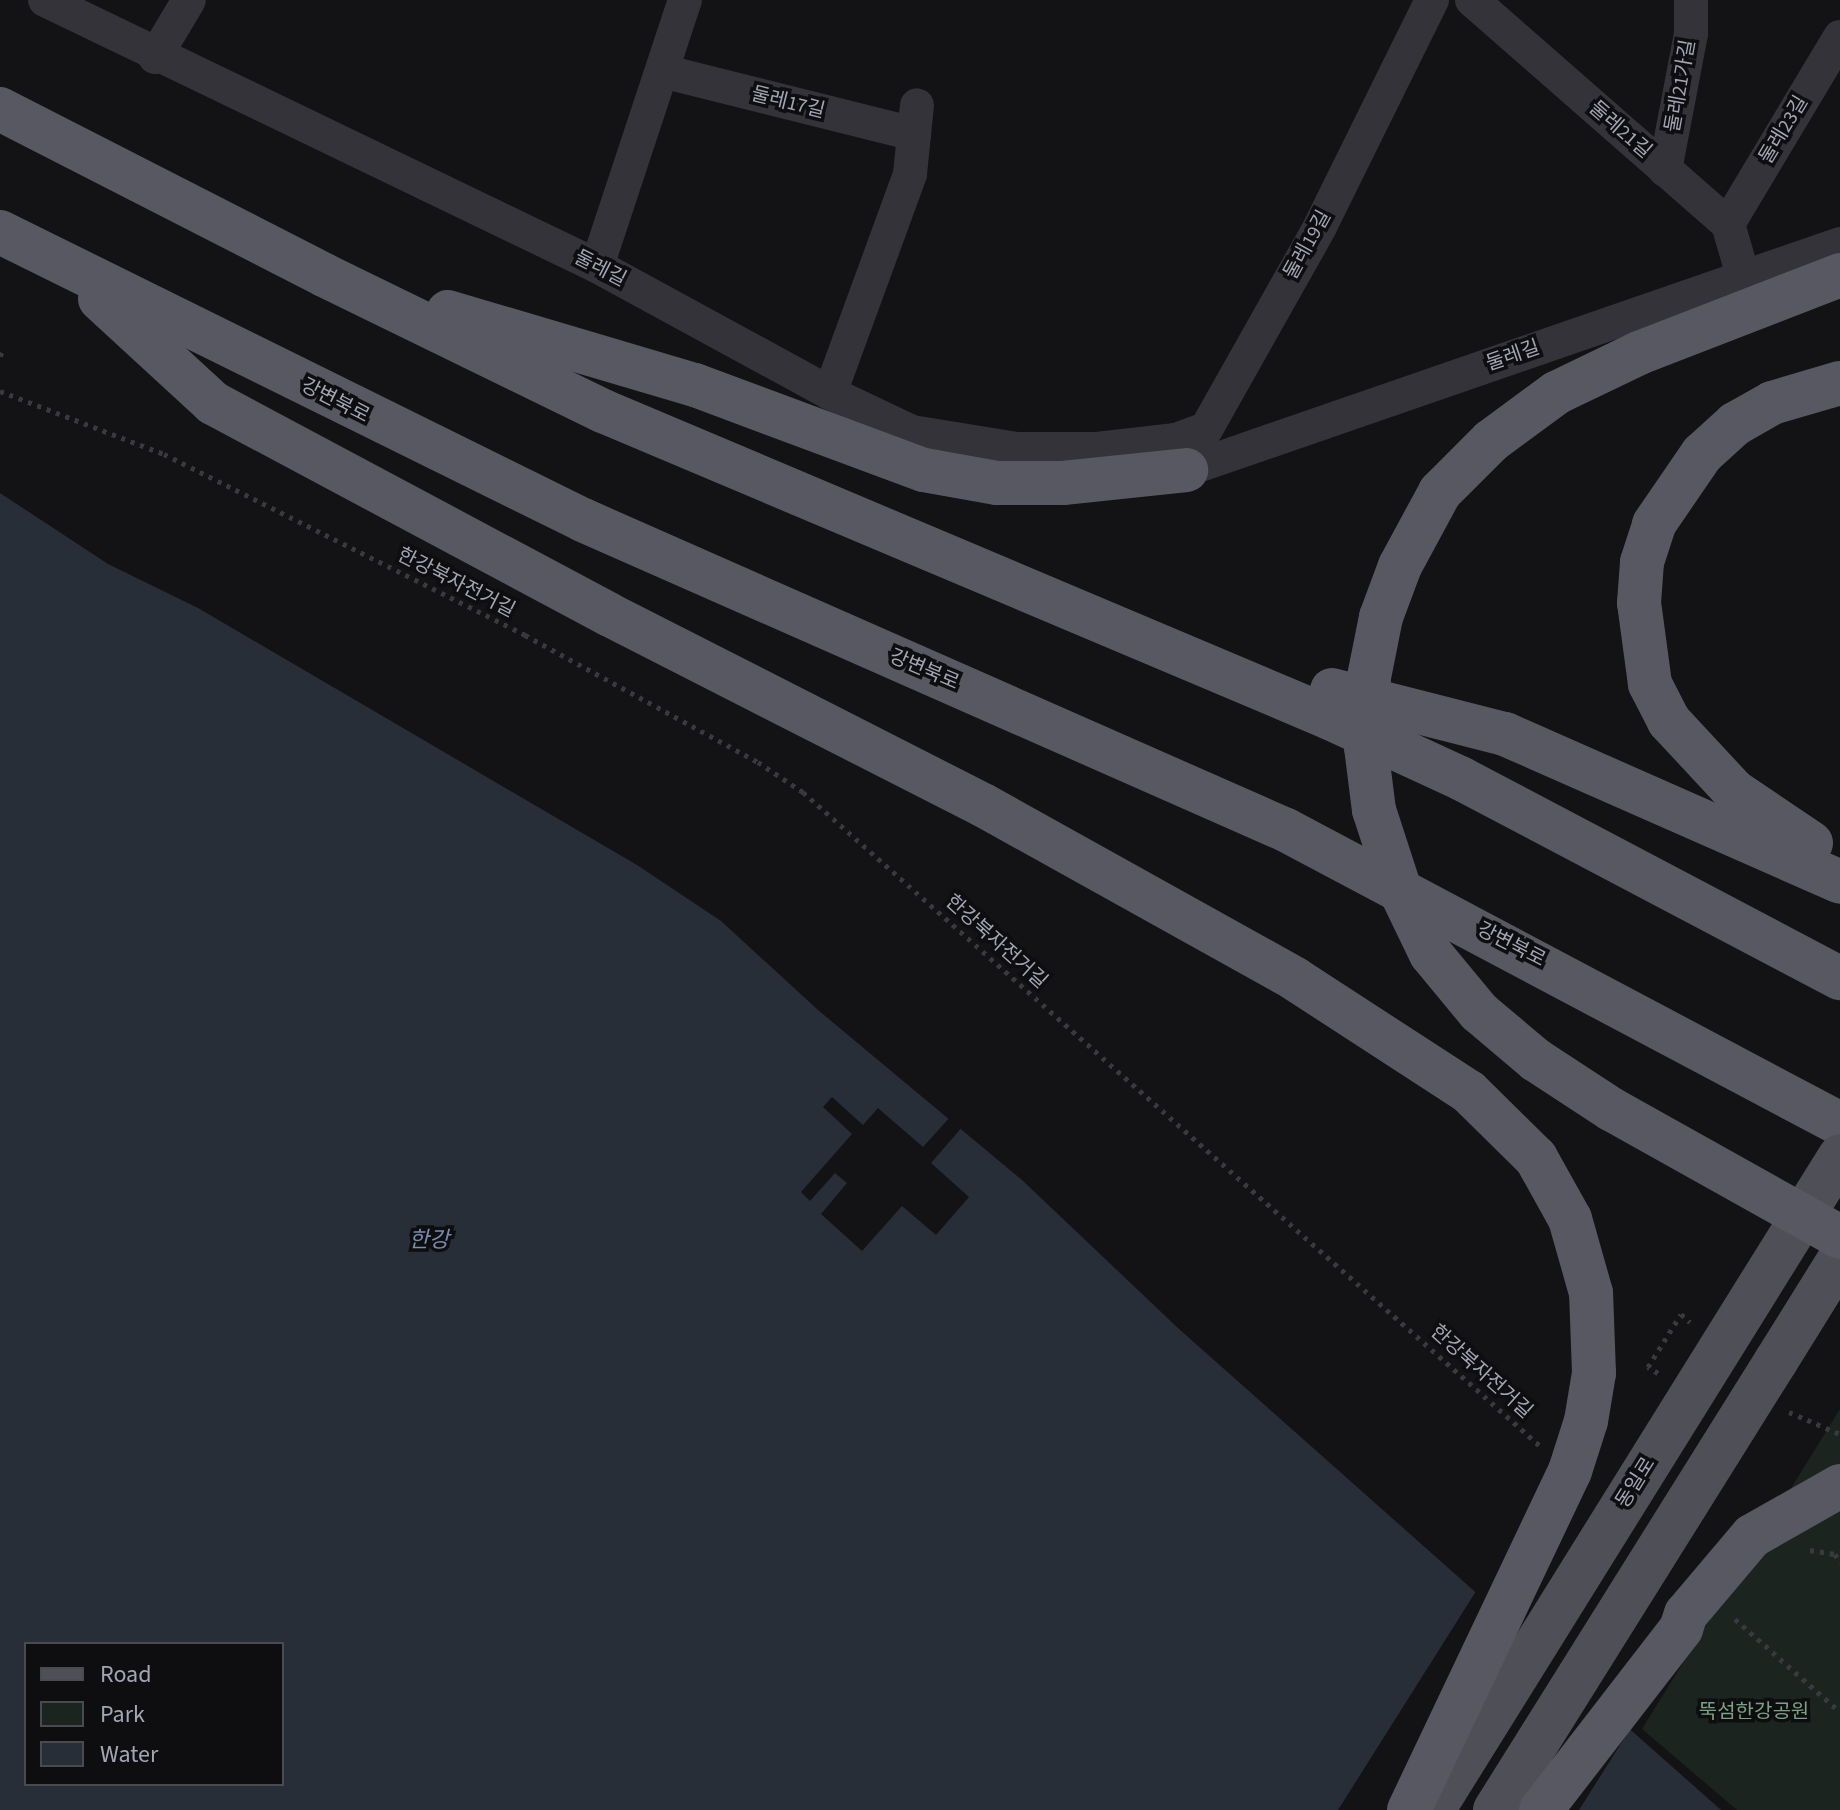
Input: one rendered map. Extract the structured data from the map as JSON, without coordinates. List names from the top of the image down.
{
  "streets": {
    "highway": ["강변북로"],
    "main road": ["동일로"],
    "street": [
      "둘레21가길",
      "둘레17길",
      "둘레21길",
      "둘레23길",
      "둘레19길",
      "둘레길"
    ],
    "path": ["한강북자전거길"]
  },
  "crossings": [
    ["둘레21가길", "둘레21길"],
    ["둘레17길", "둘레길"],
    ["둘레21길", "둘레23길"],
    ["둘레19길", "둘레길"]
  ],
  "water": ["한강"],
  "parks": ["뚝섬한강공원"],
  "legend": ["Road", "Park", "Water"]
}
